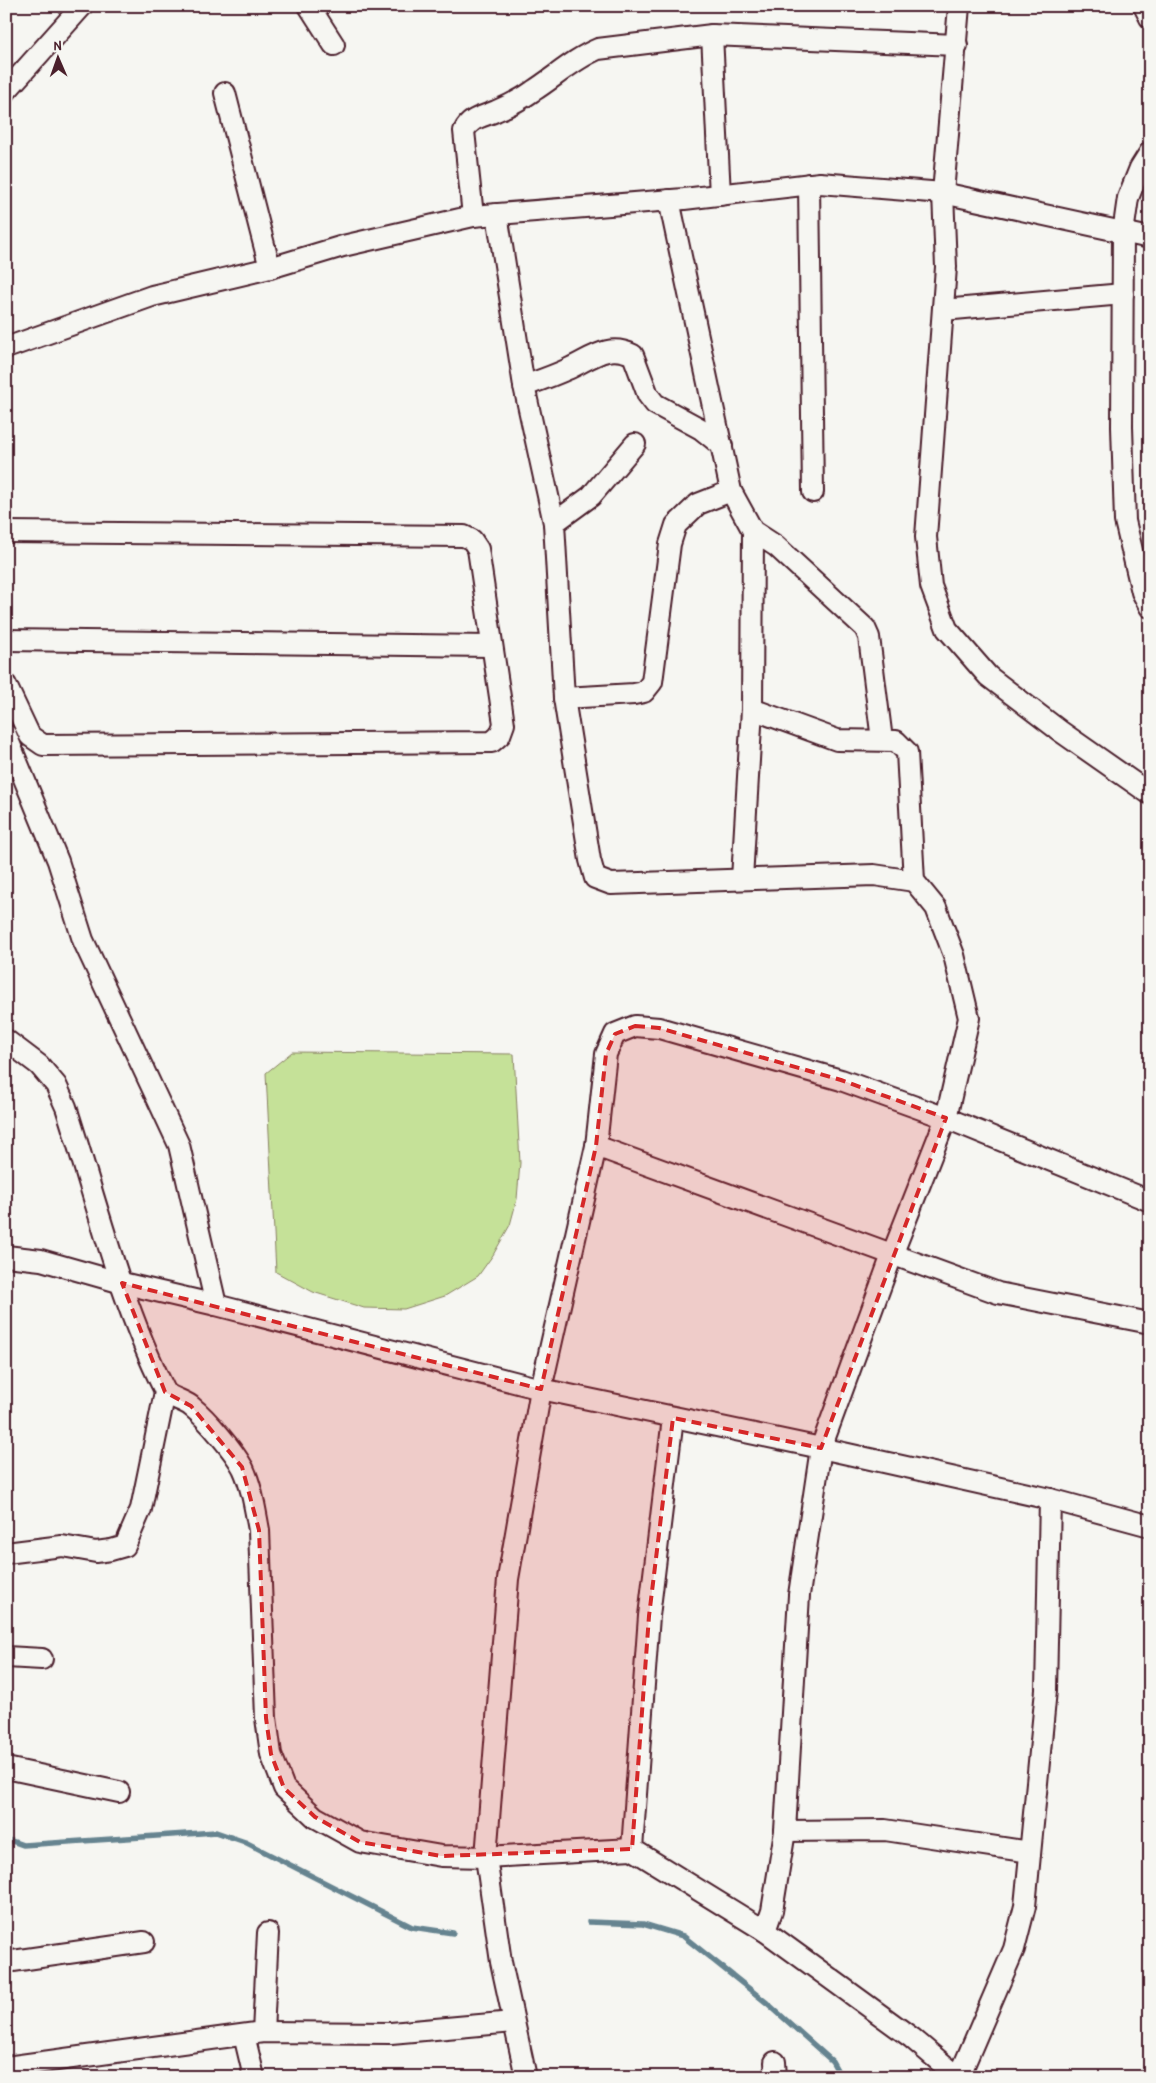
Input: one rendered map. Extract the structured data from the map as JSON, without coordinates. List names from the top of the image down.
{
  "north": "top"
}
